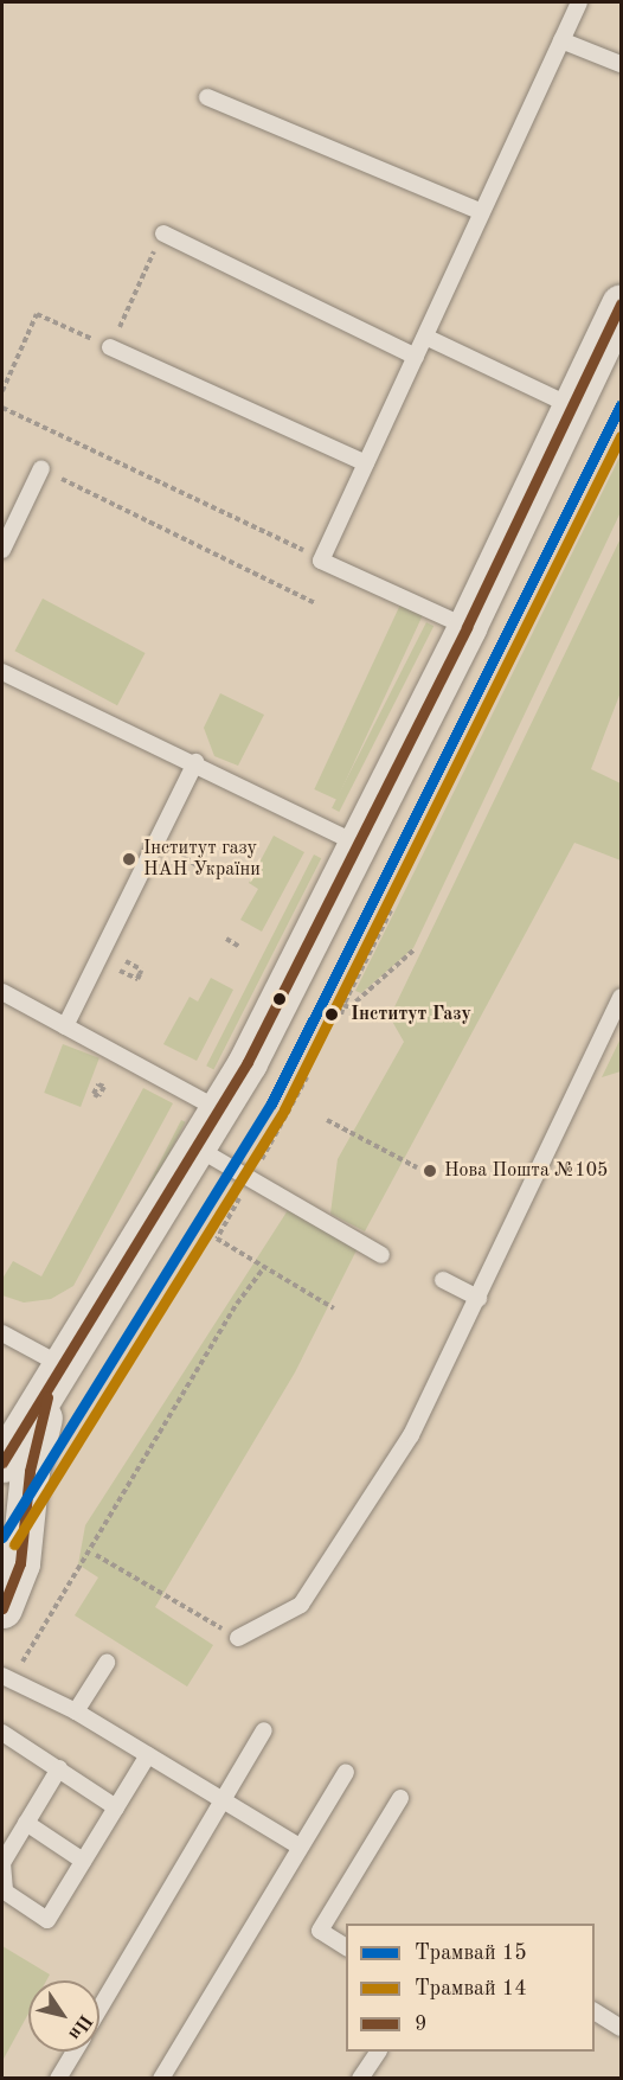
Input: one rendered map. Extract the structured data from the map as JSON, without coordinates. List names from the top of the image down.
{
  "places": ["Інститут газу НАН України", "Інститут Газу", "Нова Пошта №105"],
  "lines": ["transit line 9", "tram line 15", "tram line 14"],
  "legend": ["Трамвай 15", "Трамвай 14", "9"],
  "north": "bottom right"
}
